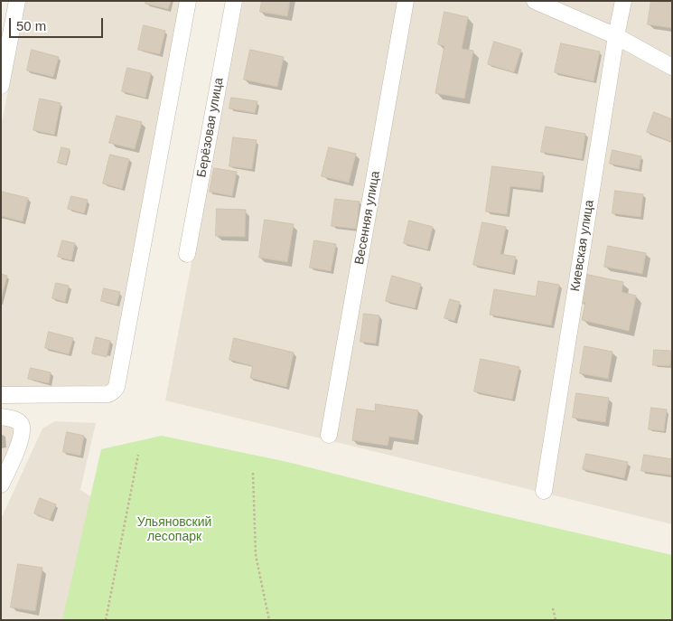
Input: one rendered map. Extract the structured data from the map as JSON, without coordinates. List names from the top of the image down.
{
  "streets": {
    "street": ["Берёзовая улица", "Весенняя улица", "Киевская улица"]
  },
  "parks": ["Ульяновский лесопарк"],
  "scale_bar": "50 m"
}
